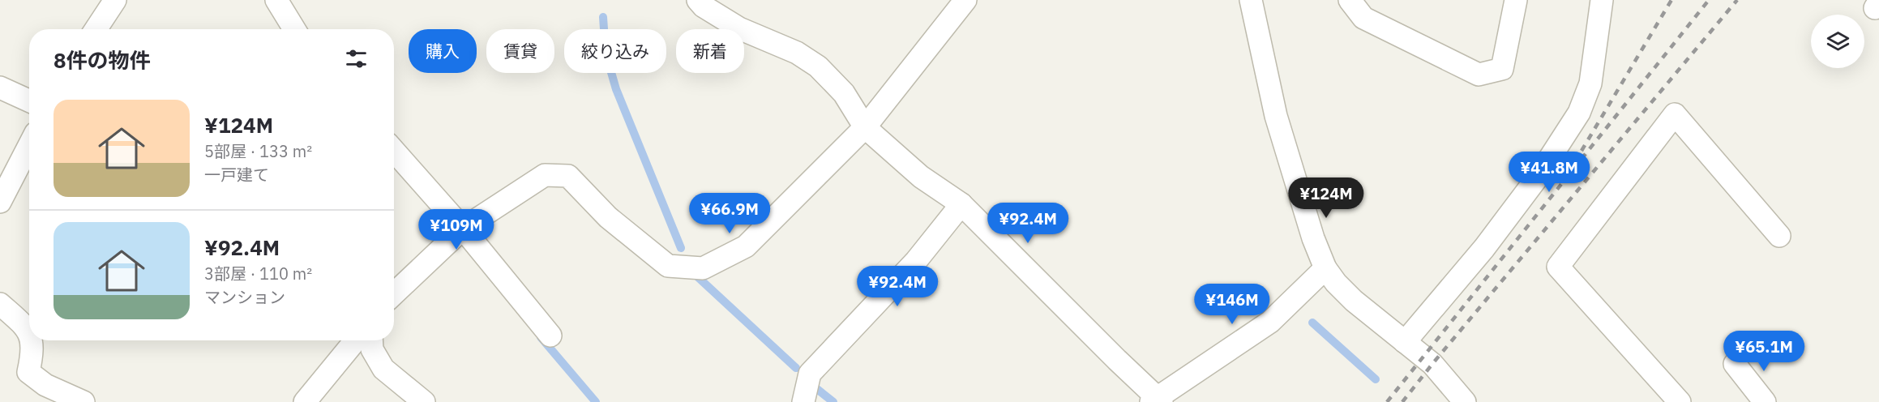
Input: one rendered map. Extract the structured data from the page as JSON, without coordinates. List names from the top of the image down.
{
  "page": {
    "chip": [
      "購入",
      "賃貸",
      "絞り込み",
      "新着"
    ],
    "heading": "8件の物件",
    "list": [
      {
        "name": "¥124M",
        "note": "5部屋 · 133 m² · 一戸建て"
      },
      {
        "name": "¥92.4M",
        "note": "3部屋 · 110 m² · マンション"
      }
    ],
    "price": [
      "¥41.8M",
      "¥124M",
      "¥66.9M",
      "¥92.4M",
      "¥109M",
      "¥92.4M",
      "¥146M",
      "¥65.1M"
    ]
  }
}
